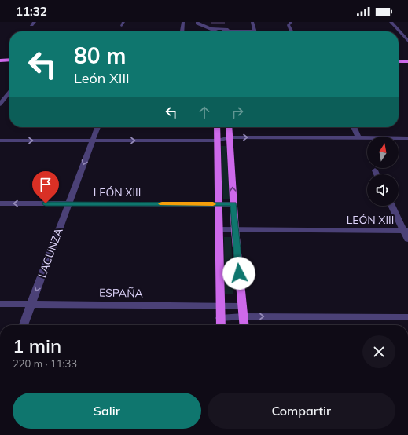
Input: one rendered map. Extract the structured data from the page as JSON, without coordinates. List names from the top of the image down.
{
  "streets": {
    "street": ["LEÓN XIII", "LACUNZA", "ESPAÑA"]
  },
  "crossings": [
    ["LEÓN XIII", "LACUNZA"],
    ["LACUNZA", "ESPAÑA"]
  ],
  "one_way": ["LACUNZA"],
  "north": "top",
  "page": {
    "status": "11:32",
    "turn": ["80 m", "León XIII"],
    "heading": ["1 min", "220 m · 11:33"],
    "buttons": ["Salir", "Compartir"]
  }
}
